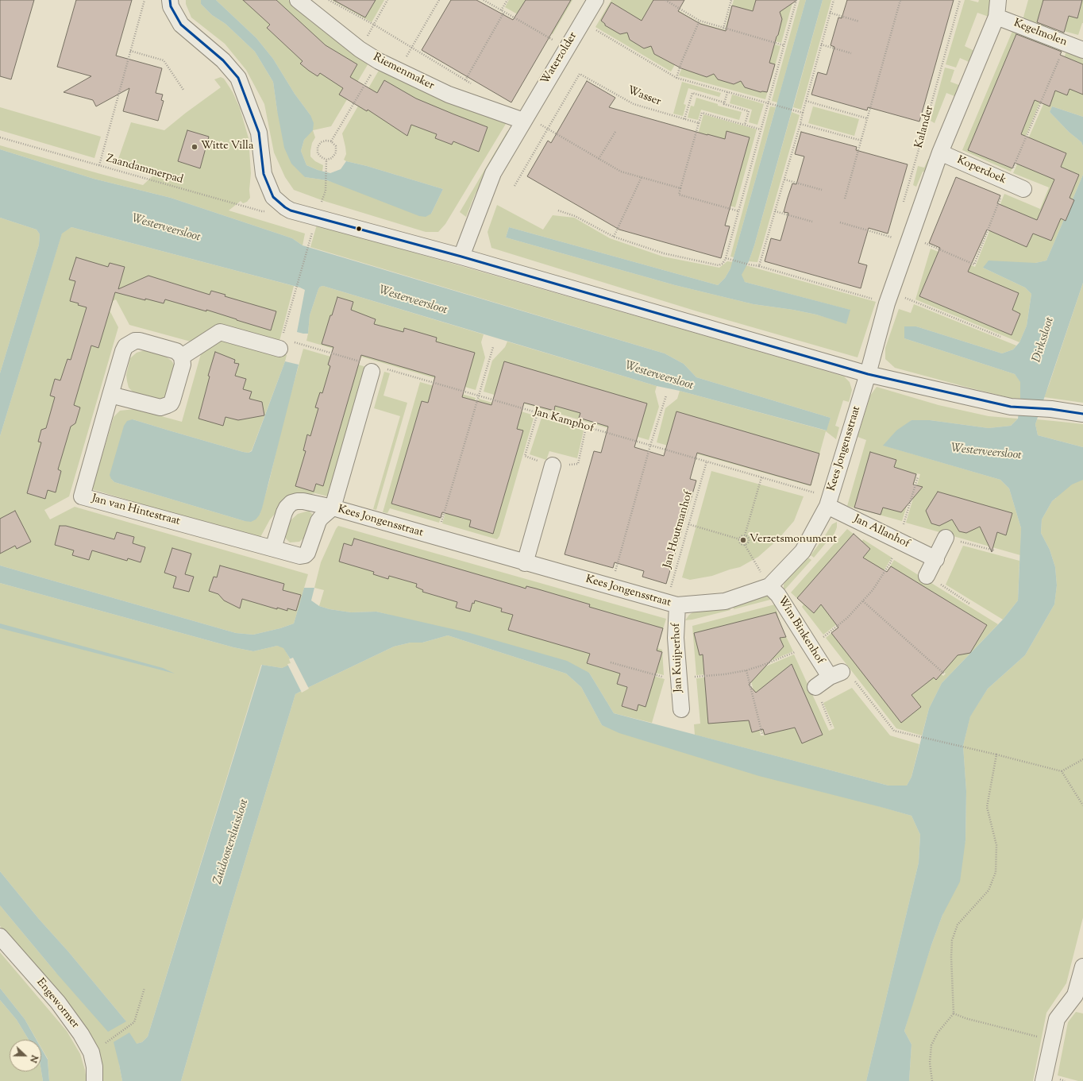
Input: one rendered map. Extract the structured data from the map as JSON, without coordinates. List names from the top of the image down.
{
  "streets": {
    "street": [
      "Kegelmolen",
      "Waterzolder",
      "Riemenmaker",
      "Kalander",
      "Koperdoek",
      "Kees Jongensstraat",
      "Jan van Hintestraat",
      "Jan Allanhof",
      "Wim Binkenhof",
      "Jan Kuijperhof",
      "Engewormer"
    ],
    "path": [
      "Wasser",
      "Zaandammerpad",
      "Jan Kamphof",
      "Jan Houtmanhof"
    ]
  },
  "crossings": [
    ["Kegelmolen", "Kalander"],
    ["Waterzolder", "Riemenmaker"],
    ["Kalander", "Koperdoek"],
    ["Kalander", "Kees Jongensstraat"],
    ["Kees Jongensstraat", "Jan van Hintestraat"],
    ["Kees Jongensstraat", "Jan Houtmanhof"],
    ["Kees Jongensstraat", "Jan Allanhof"],
    ["Kees Jongensstraat", "Wim Binkenhof"],
    ["Kees Jongensstraat", "Jan Kuijperhof"],
    ["Jan Houtmanhof", "Jan Kuijperhof"]
  ],
  "water": ["Westerveersloot", "Dirkssloot", "Zuidoostersluissloot"],
  "places": ["Witte Villa", "Verzetsmonument"],
  "north": "right"
}
